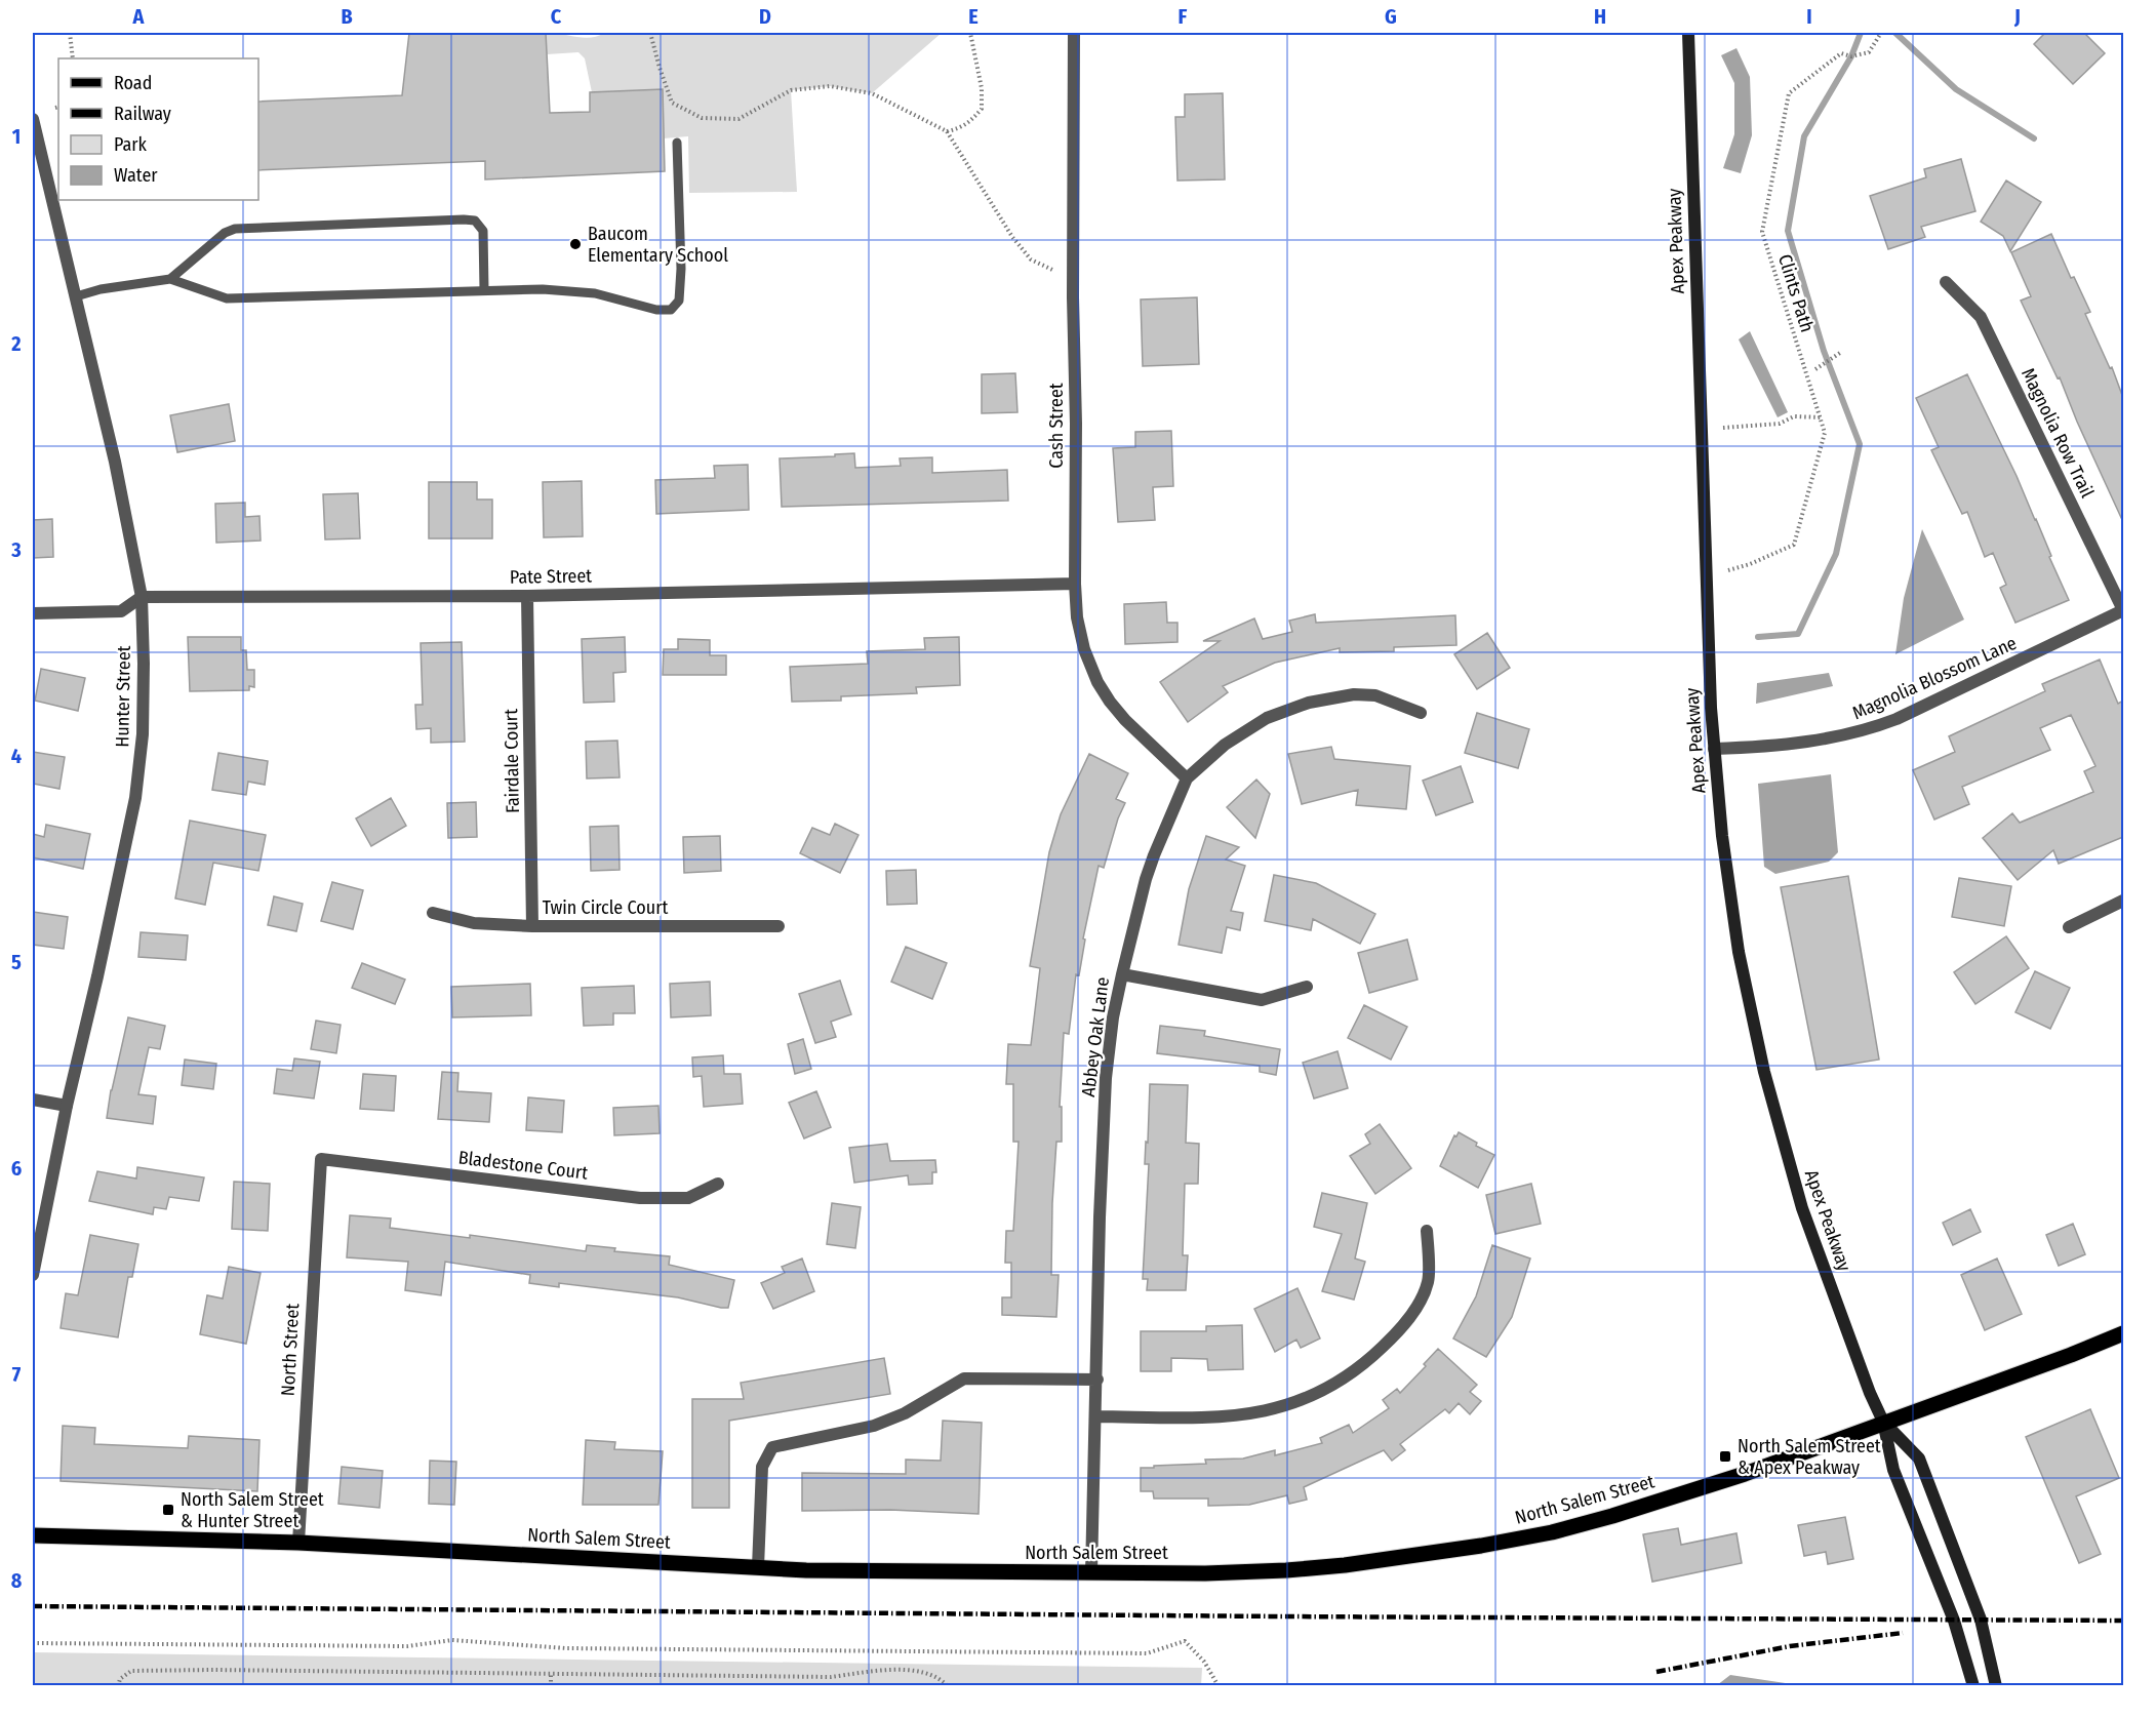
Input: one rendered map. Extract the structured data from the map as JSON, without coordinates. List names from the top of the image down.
{
  "streets": {
    "main road": ["Apex Peakway", "North Salem Street"],
    "street": [
      "Cash Street",
      "Magnolia Row Trail",
      "Pate Street",
      "Magnolia Blossom Lane",
      "Hunter Street",
      "Fairdale Court",
      "Twin Circle Court",
      "Abbey Oak Lane",
      "Bladestone Court",
      "North Street"
    ],
    "path": ["Clints Path"]
  },
  "crossings": [
    ["Apex Peakway", "Magnolia Blossom Lane"],
    ["Apex Peakway", "North Salem Street"],
    ["Cash Street", "Pate Street"],
    ["Cash Street", "Abbey Oak Lane"],
    ["Magnolia Row Trail", "Magnolia Blossom Lane"],
    ["Pate Street", "Hunter Street"],
    ["Pate Street", "Fairdale Court"],
    ["Fairdale Court", "Twin Circle Court"],
    ["Abbey Oak Lane", "North Salem Street"],
    ["Bladestone Court", "North Street"],
    ["North Street", "North Salem Street"]
  ],
  "places": {
    "other": ["Baucom Elementary School"],
    "transit": ["North Salem Street & Apex Peakway", "North Salem Street & Hunter Street"]
  },
  "legend": [
    "Road",
    "Railway",
    "Park",
    "Water"
  ],
  "grid": {
    "columns": [
      "A",
      "B",
      "C",
      "D",
      "E",
      "F",
      "G",
      "H",
      "I",
      "J"
    ],
    "rows": [
      "1",
      "2",
      "3",
      "4",
      "5",
      "6",
      "7",
      "8"
    ]
  }
}
